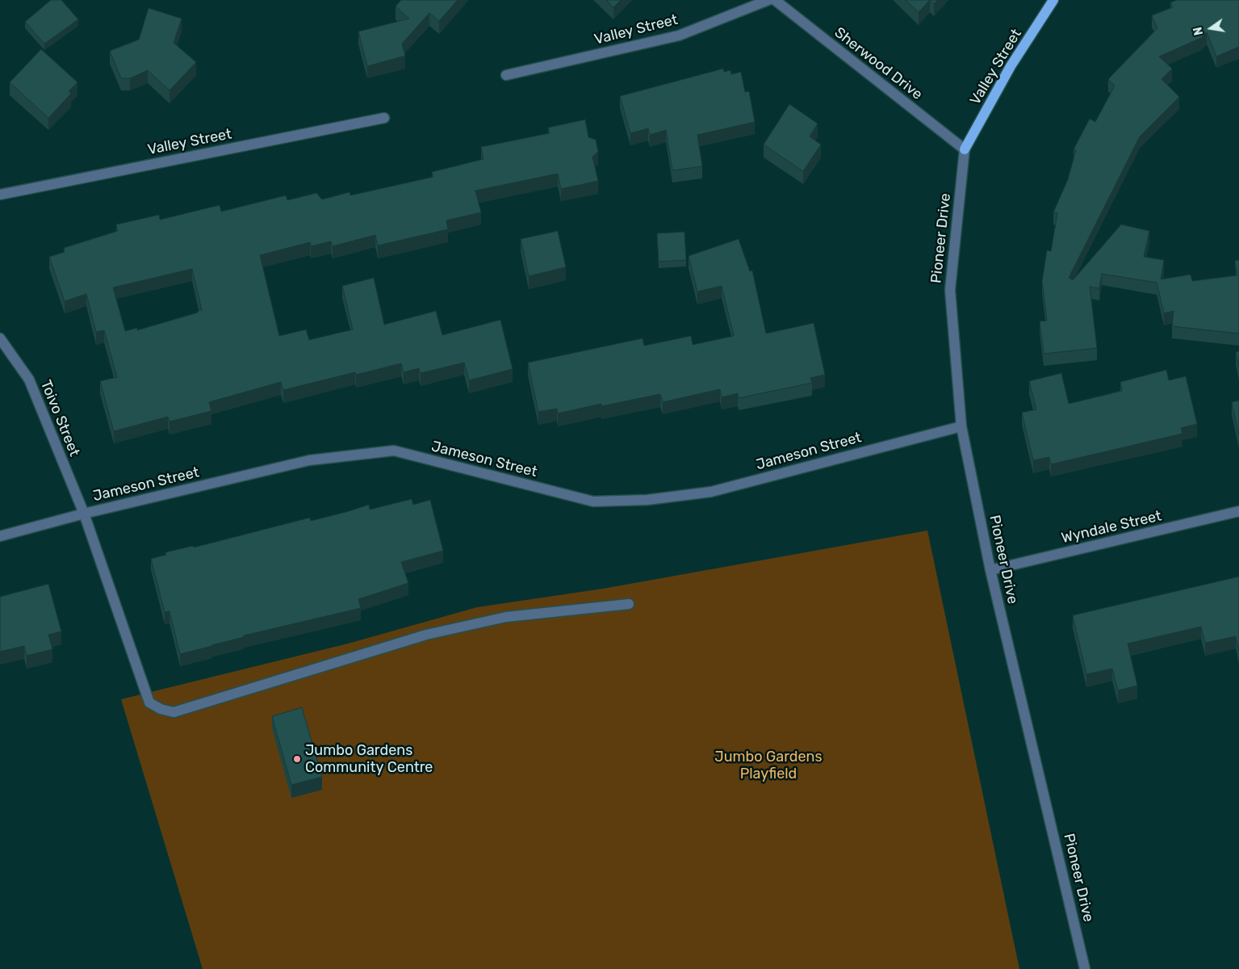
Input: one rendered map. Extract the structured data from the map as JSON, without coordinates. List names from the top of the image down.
{
  "streets": {
    "main road": ["Valley Street"],
    "street": [
      "Sherwood Drive",
      "Pioneer Drive",
      "Toivo Street",
      "Jameson Street",
      "Wyndale Street"
    ]
  },
  "crossings": [
    ["Valley Street", "Sherwood Drive"],
    ["Valley Street", "Pioneer Drive"],
    ["Sherwood Drive", "Pioneer Drive"],
    ["Pioneer Drive", "Jameson Street"],
    ["Pioneer Drive", "Wyndale Street"],
    ["Toivo Street", "Jameson Street"]
  ],
  "parks": ["Jumbo Gardens Playfield"],
  "places": ["Jumbo Gardens Community Centre"],
  "north": "left"
}
